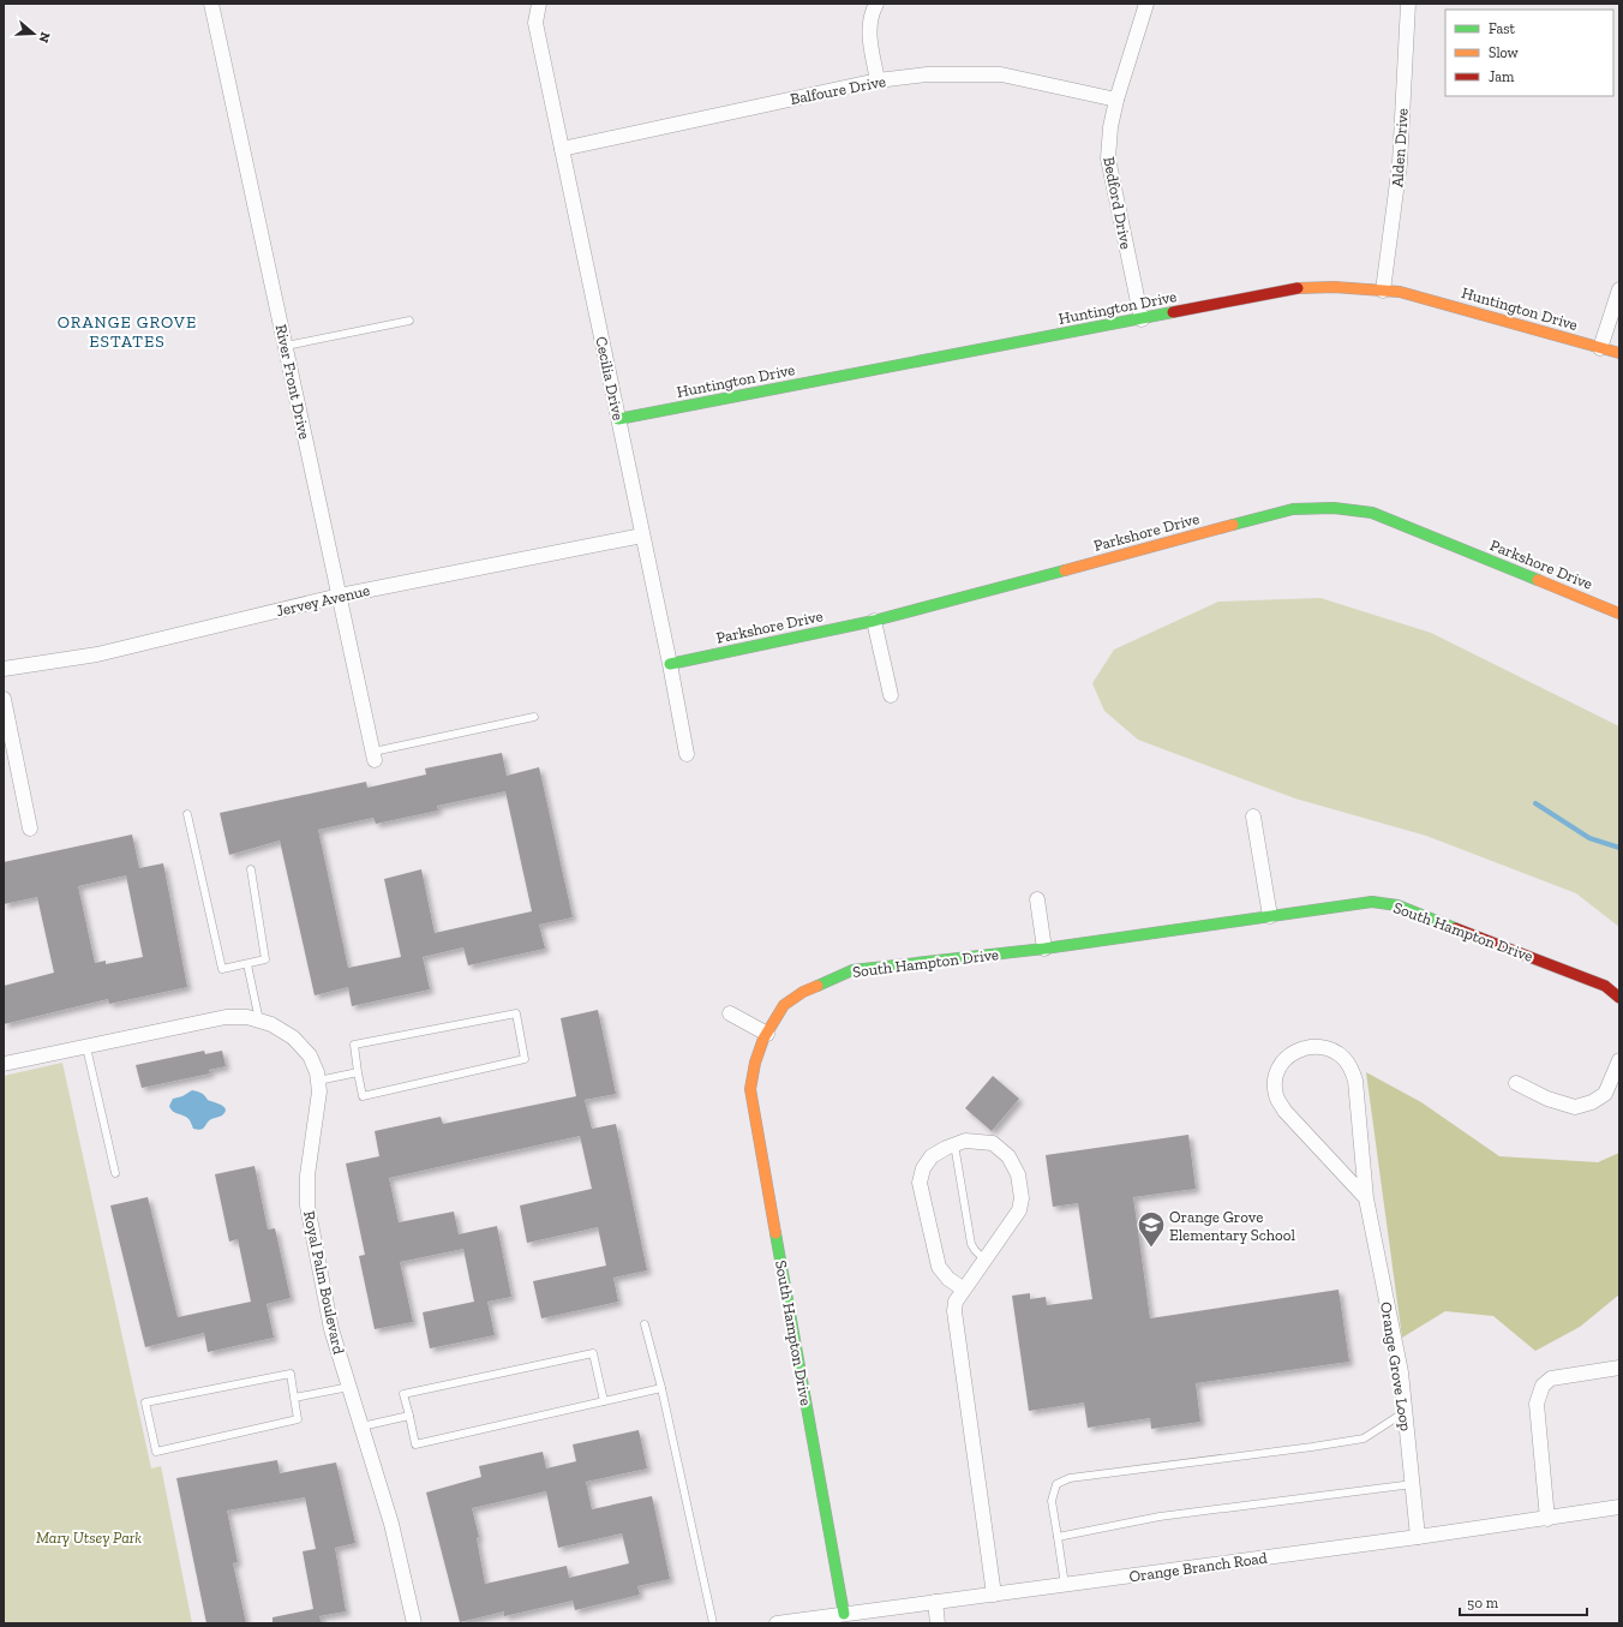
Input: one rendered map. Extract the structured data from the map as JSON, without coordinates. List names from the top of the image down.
{
  "streets": {
    "street": [
      "Balfoure Drive",
      "Alden Drive",
      "Bedford Drive",
      "Huntington Drive",
      "Cecilia Drive",
      "River Front Drive",
      "Parkshore Drive",
      "Jervey Avenue",
      "South Hampton Drive",
      "Royal Palm Boulevard",
      "Orange Grove Loop",
      "Orange Branch Road"
    ]
  },
  "crossings": [
    ["Balfoure Drive", "Bedford Drive"],
    ["Balfoure Drive", "Cecilia Drive"],
    ["Alden Drive", "Huntington Drive"],
    ["Bedford Drive", "Huntington Drive"],
    ["Huntington Drive", "Cecilia Drive"],
    ["Cecilia Drive", "Parkshore Drive"],
    ["Cecilia Drive", "Jervey Avenue"],
    ["River Front Drive", "Jervey Avenue"],
    ["South Hampton Drive", "Orange Branch Road"],
    ["Orange Grove Loop", "Orange Branch Road"]
  ],
  "districts": ["ORANGE GROVE ESTATES"],
  "parks": ["Mary Utsey Park"],
  "places": {
    "school or university": ["Orange Grove Elementary School"]
  },
  "legend": ["Fast", "Slow", "Jam"],
  "scale_bar": "50 m",
  "north": "right"
}
